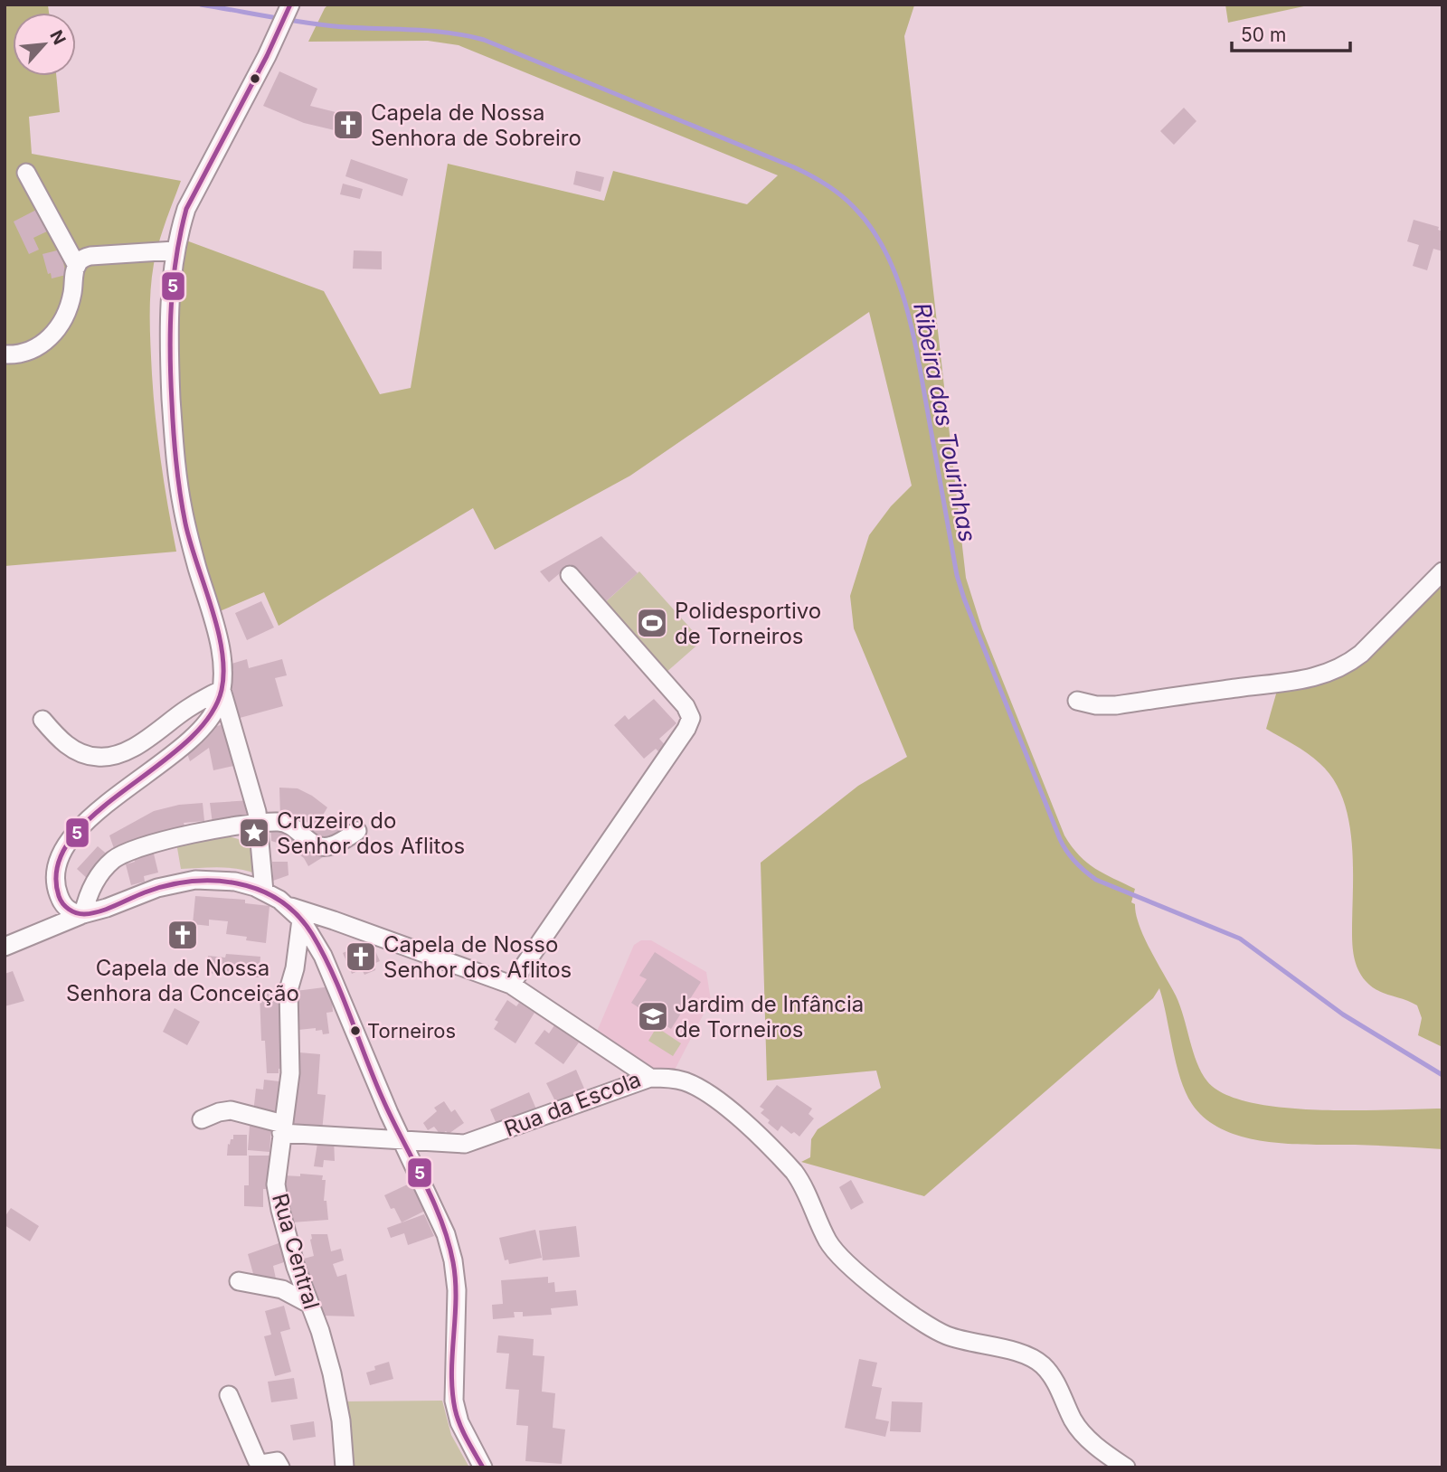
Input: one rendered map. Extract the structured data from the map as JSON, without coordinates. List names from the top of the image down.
{
  "streets": {
    "street": ["Rua da Escola", "Rua Central"]
  },
  "crossings": [
    ["Rua da Escola", "Rua Central"]
  ],
  "water": ["Ribeira das Tourinhas"],
  "places": {
    "church": ["Capela de Nossa Senhora de Sobreiro", "Capela de Nossa Senhora da Conceição", "Capela de Nosso Senhor dos Aflitos"],
    "sports": ["Polidesportivo de Torneiros"],
    "place": ["Cruzeiro do Senhor dos Aflitos"],
    "school or university": ["Jardim de Infância de Torneiros"],
    "other": ["Torneiros"]
  },
  "lines": ["transit line 5"],
  "scale_bar": "50 m",
  "north": "top right"
}
